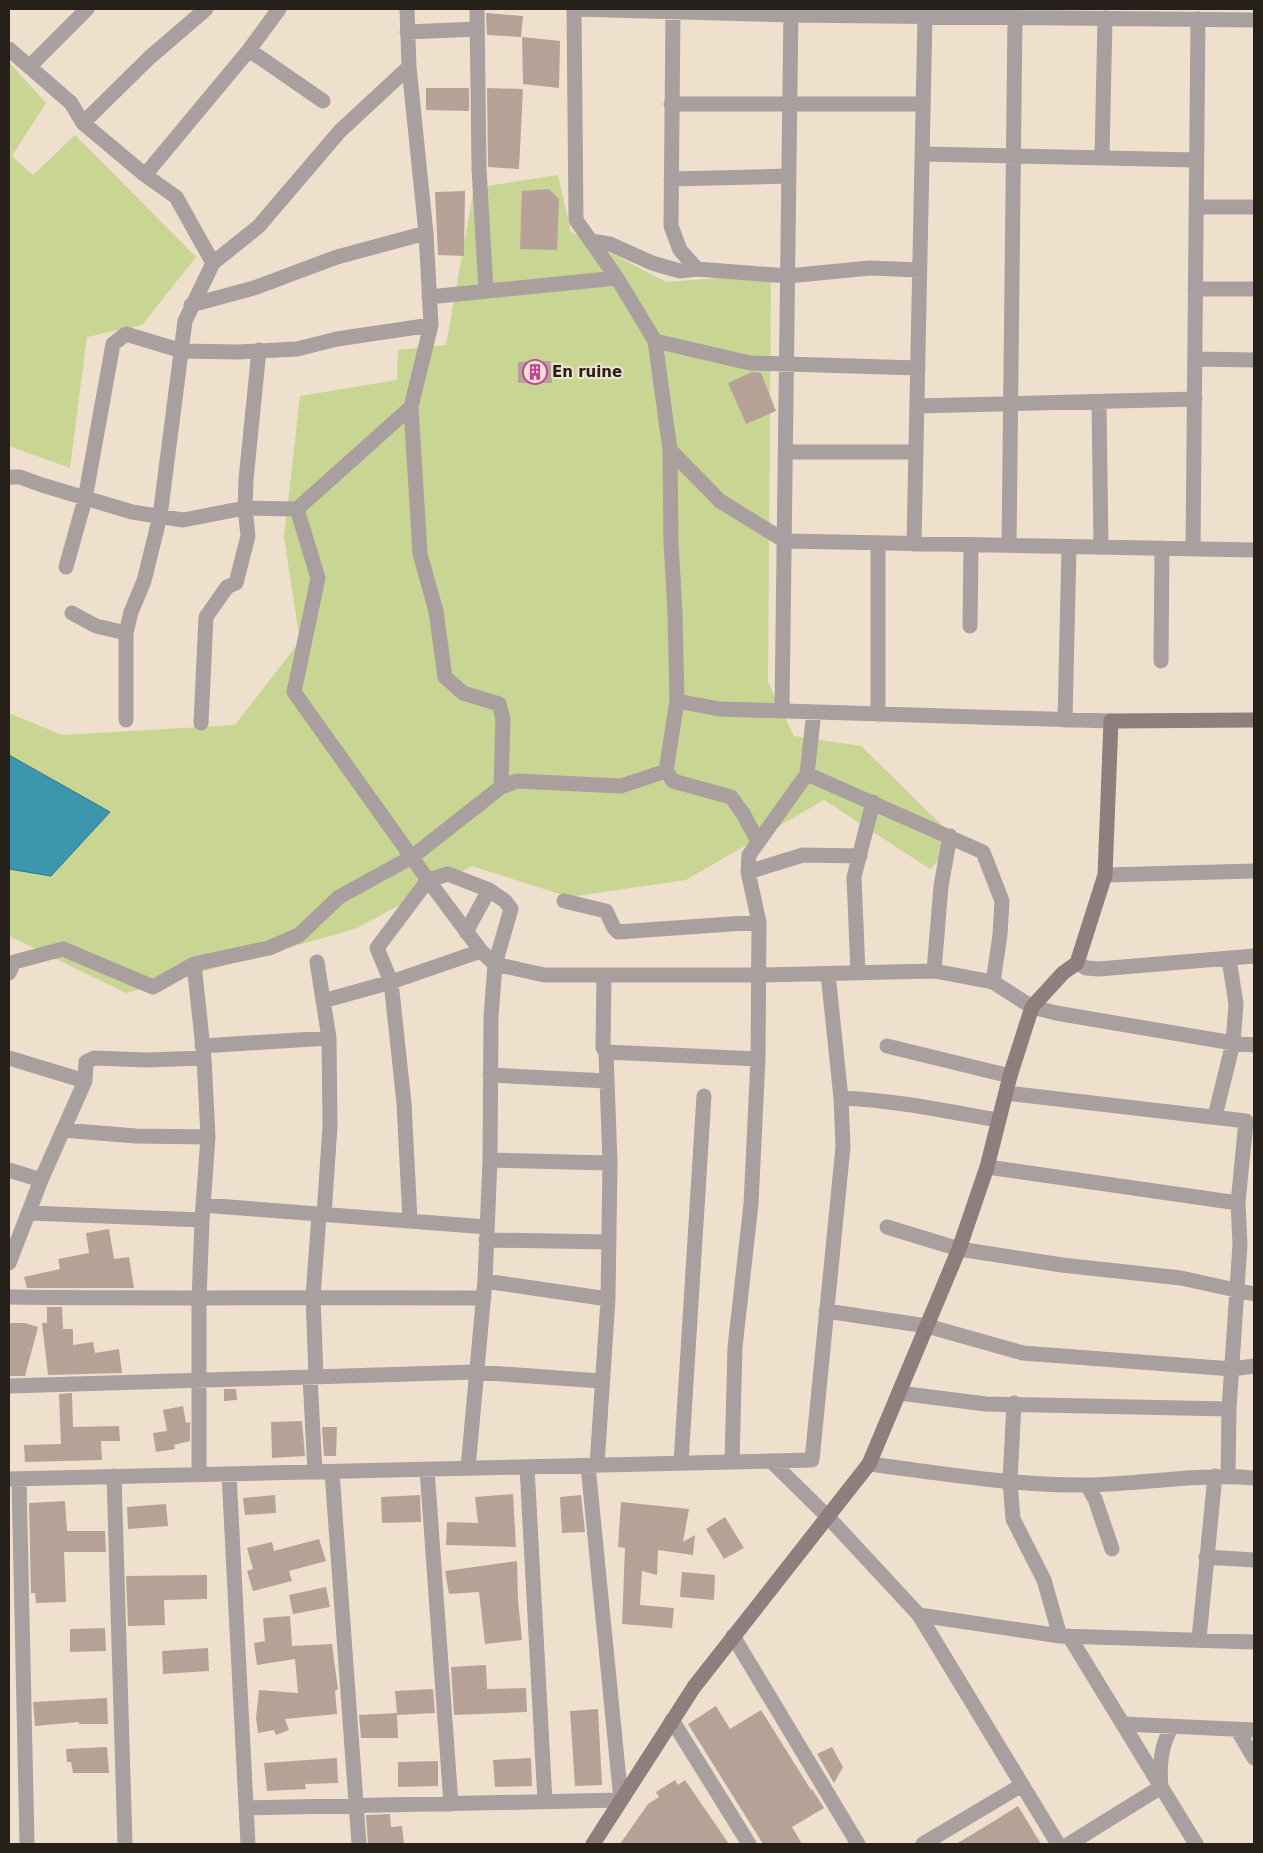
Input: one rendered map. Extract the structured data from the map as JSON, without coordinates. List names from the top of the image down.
{
  "places": {
    "building": ["En ruine"]
  }
}
